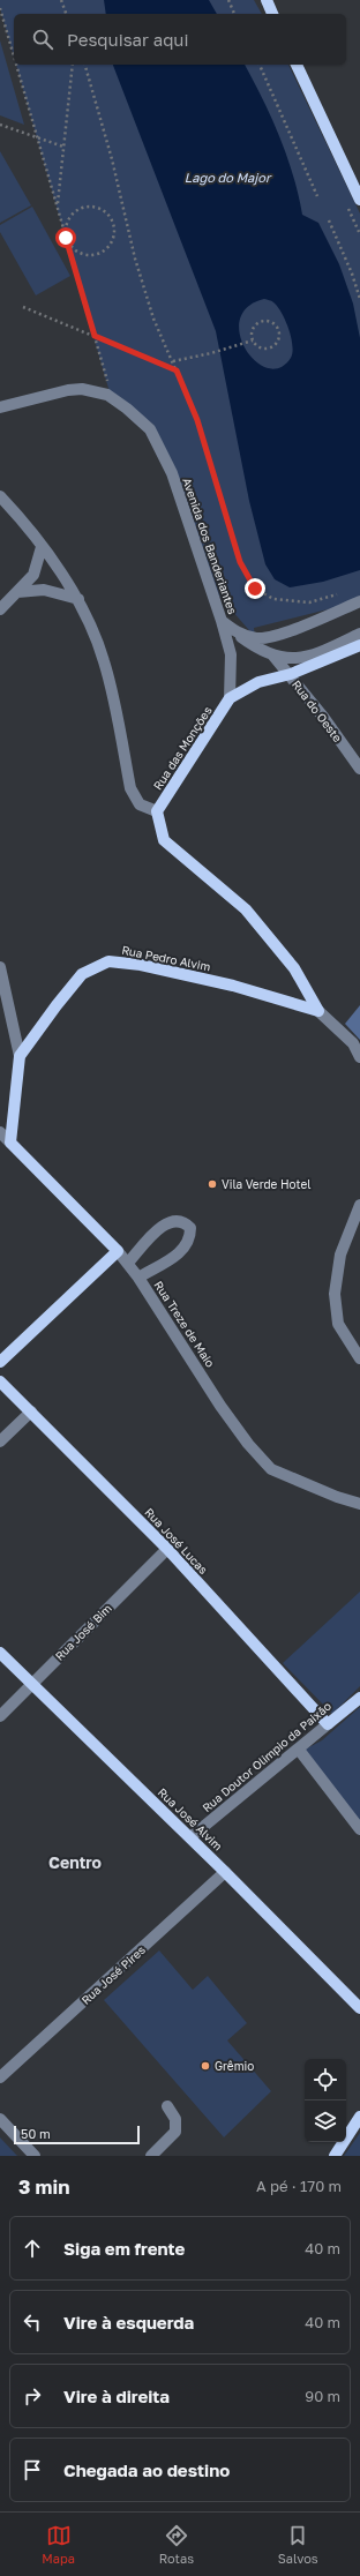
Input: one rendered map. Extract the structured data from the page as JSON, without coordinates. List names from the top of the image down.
{
  "streets": {
    "main road": [
      "Rua das Monções",
      "Rua Pedro Alvim",
      "Rua Treze de Maio",
      "Rua José Lucas",
      "Rua Doutor Olimpio da Paixão",
      "Rua José Alvim"
    ],
    "street": [
      "Avenida dos Banderiantes",
      "Rua do Oeste",
      "Rua José Bim",
      "Rua José Pires"
    ]
  },
  "crossings": [
    ["Avenida dos Banderiantes", "Rua das Monções"],
    ["Rua José Lucas", "Rua José Bim"],
    ["Rua José Lucas", "Rua Doutor Olimpio da Paixão"],
    ["Rua José Bim", "Rua José Alvim"],
    ["Rua Doutor Olimpio da Paixão", "Rua José Alvim"],
    ["Rua José Alvim", "Rua José Pires"]
  ],
  "districts": ["Centro"],
  "water": ["Lago do Major"],
  "places": ["Vila Verde Hotel", "Grêmio"],
  "scale_bar": "50 m",
  "page": {
    "search": "Pesquisar aqui",
    "scale": "50 m",
    "heading": ["3 min", "A pé · 170 m"],
    "list": [
      ["Siga em frente", "40 m"],
      ["Vire à esquerda", "40 m"],
      ["Vire à direita", "90 m"],
      "Chegada ao destino"
    ],
    "nav": ["Mapa", "Rotas", "Salvos"]
  }
}
